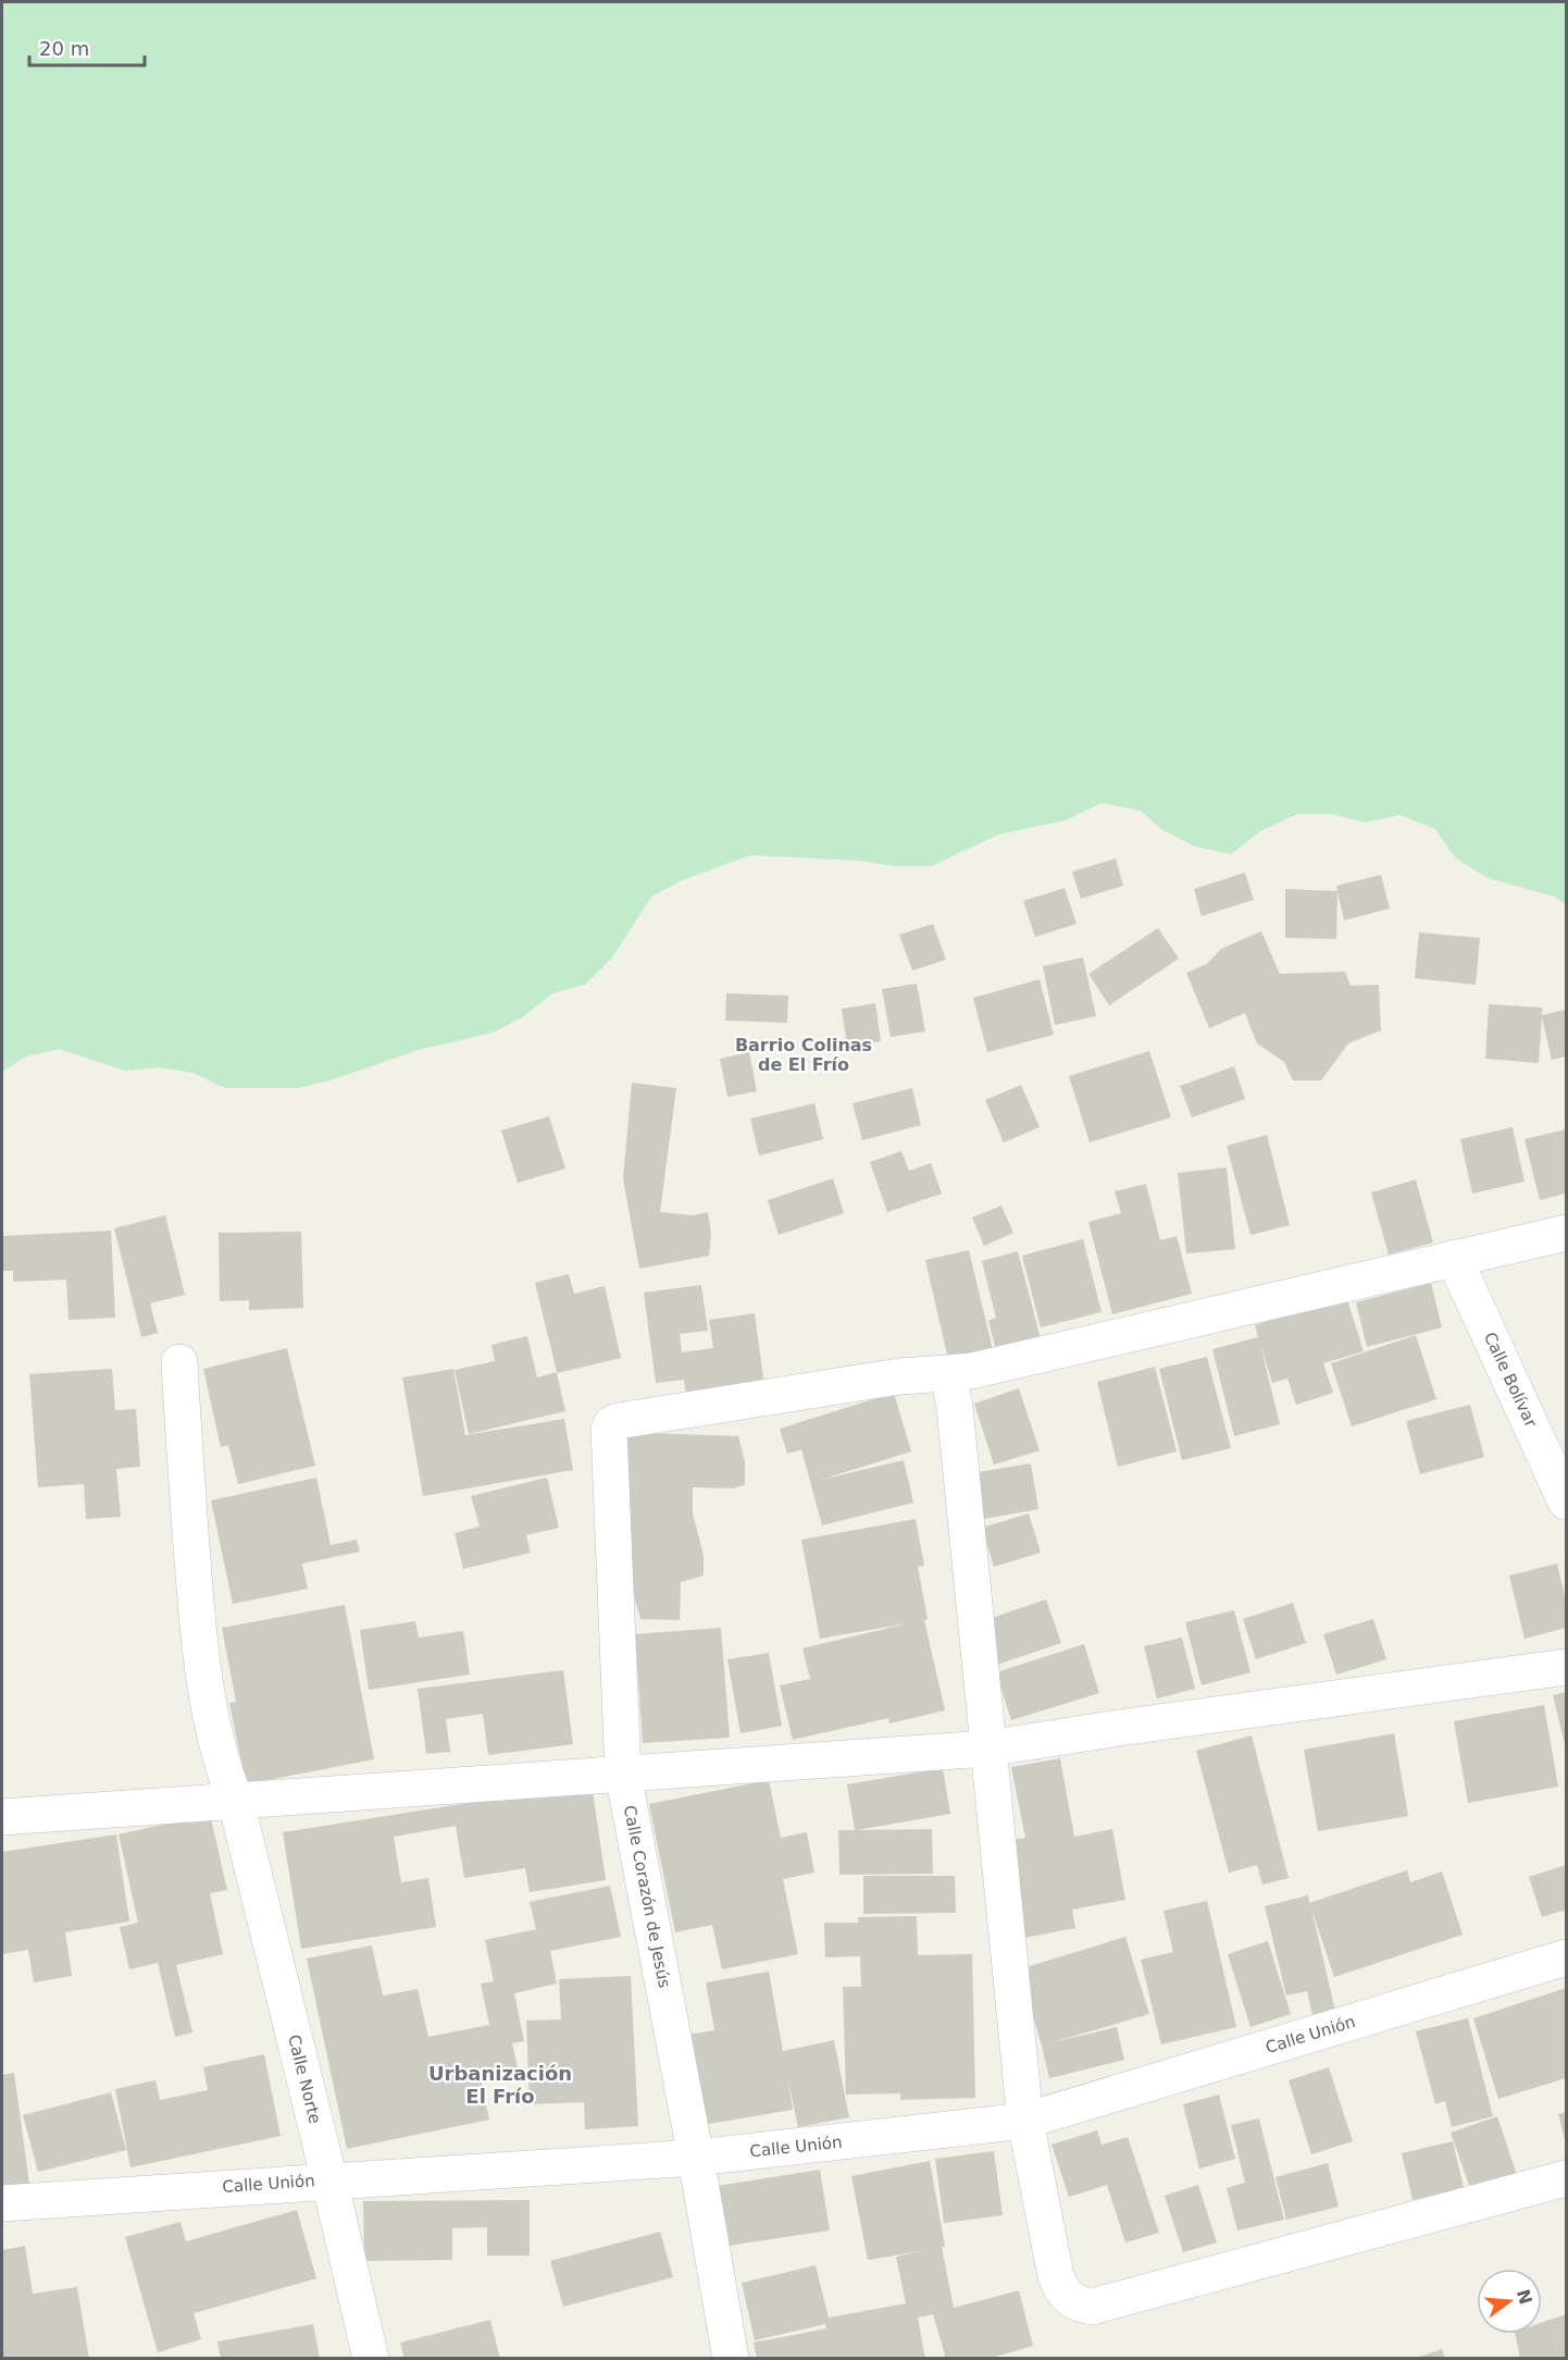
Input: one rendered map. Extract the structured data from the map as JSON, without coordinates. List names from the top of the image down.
{
  "streets": {
    "street": [
      "Calle Bolívar",
      "Calle Corazón de Jesús",
      "Calle Unión",
      "Calle Norte"
    ]
  },
  "crossings": [
    ["Calle Corazón de Jesús", "Calle Unión"],
    ["Calle Unión", "Calle Norte"]
  ],
  "districts": ["Barrio Colinas de El Frío", "Urbanización El Frío"],
  "scale_bar": "20 m",
  "north": "right"
}
